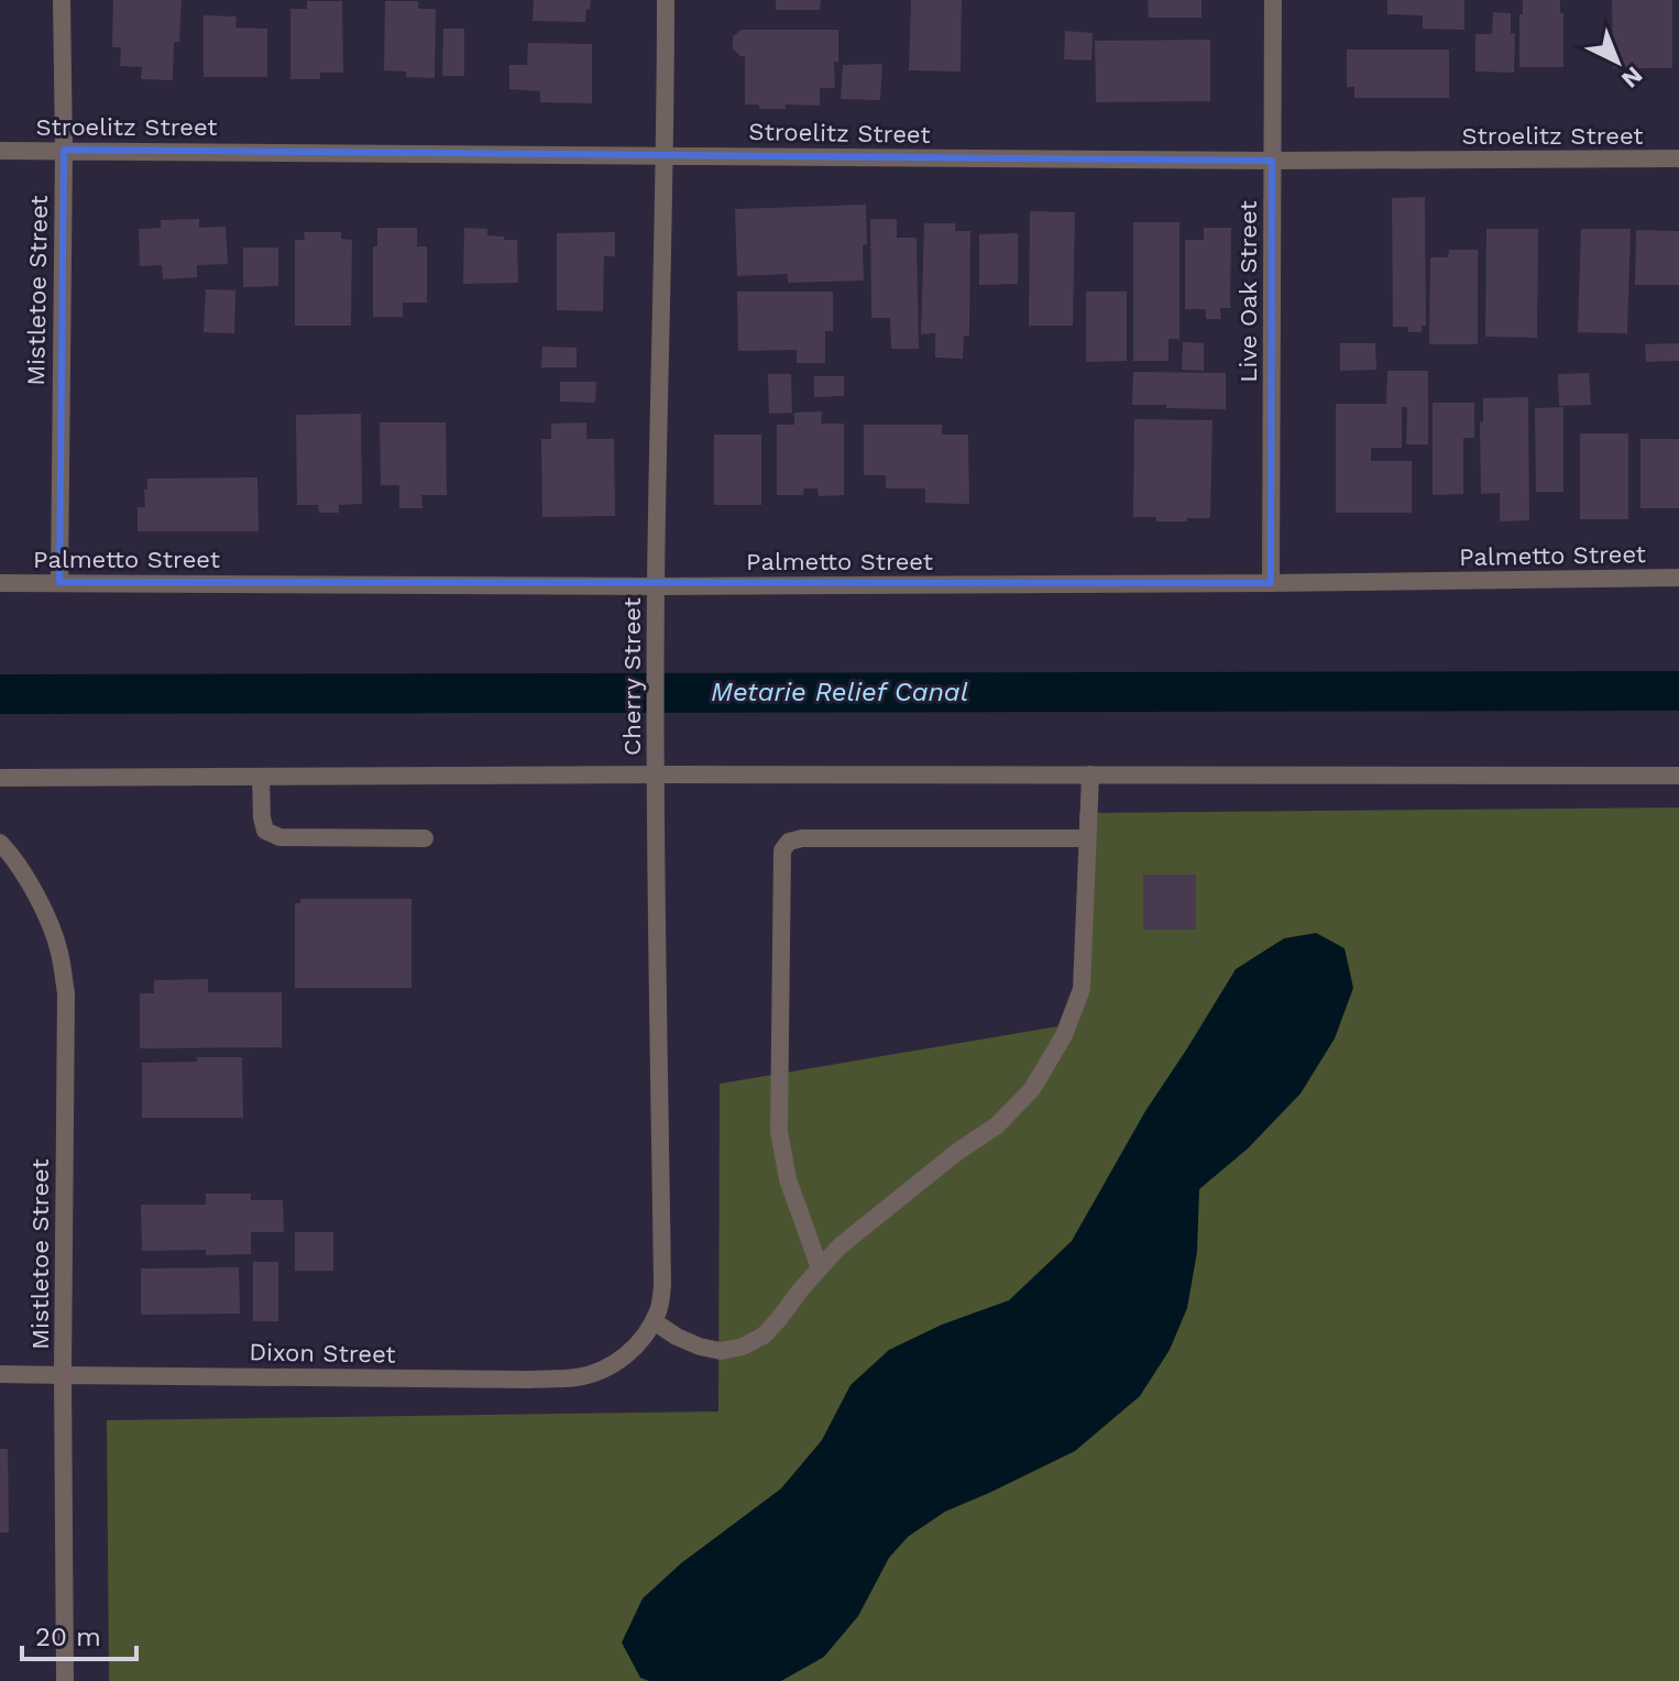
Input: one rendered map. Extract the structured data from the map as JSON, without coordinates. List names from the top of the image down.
{
  "streets": {
    "street": [
      "Stroelitz Street",
      "Mistletoe Street",
      "Live Oak Street",
      "Palmetto Street",
      "Cherry Street",
      "Dixon Street"
    ]
  },
  "crossings": [
    ["Stroelitz Street", "Mistletoe Street"],
    ["Stroelitz Street", "Live Oak Street"],
    ["Stroelitz Street", "Cherry Street"],
    ["Mistletoe Street", "Palmetto Street"],
    ["Mistletoe Street", "Dixon Street"],
    ["Live Oak Street", "Palmetto Street"],
    ["Palmetto Street", "Cherry Street"],
    ["Cherry Street", "Dixon Street"]
  ],
  "water": ["Metarie Relief Canal"],
  "scale_bar": "20 m",
  "north": "bottom right"
}
